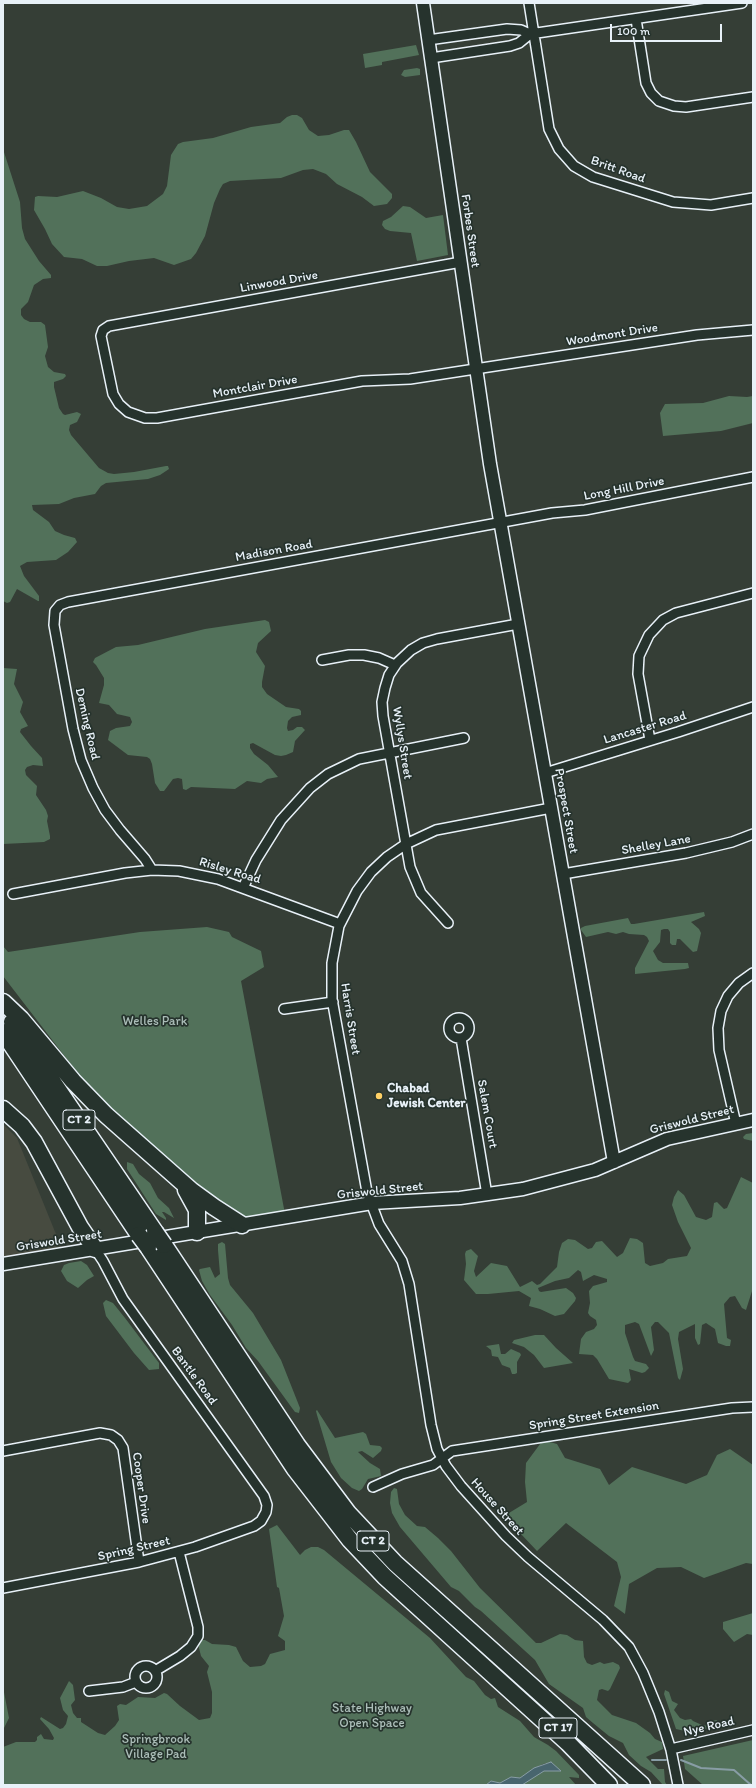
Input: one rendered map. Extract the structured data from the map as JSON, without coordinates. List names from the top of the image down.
{
  "streets": {
    "highway": ["CT 2", "CT 17"],
    "main road": ["Forbes Street", "Prospect Street", "Griswold Street"],
    "street": [
      "Britt Road",
      "Linwood Drive",
      "Woodmont Drive",
      "Montclair Drive",
      "Long Hill Drive",
      "Madison Road",
      "Deming Road",
      "Lancaster Road",
      "Wyllys Street",
      "Shelley Lane",
      "Risley Road",
      "Harris Street",
      "Salem Court",
      "Bantle Road",
      "Spring Street Extension",
      "Cooper Drive",
      "House Street",
      "Spring Street",
      "Nye Road"
    ]
  },
  "crossings": [
    ["Forbes Street", "Linwood Drive"],
    ["Forbes Street", "Woodmont Drive"],
    ["Forbes Street", "Montclair Drive"],
    ["Forbes Street", "Prospect Street"],
    ["Linwood Drive", "Montclair Drive"],
    ["Woodmont Drive", "Montclair Drive"],
    ["Long Hill Drive", "Madison Road"],
    ["Long Hill Drive", "Prospect Street"],
    ["Madison Road", "Deming Road"],
    ["Madison Road", "Prospect Street"],
    ["Deming Road", "Risley Road"],
    ["Lancaster Road", "Prospect Street"],
    ["Wyllys Street", "Prospect Street"],
    ["Wyllys Street", "Harris Street"],
    ["Prospect Street", "Shelley Lane"],
    ["Prospect Street", "Harris Street"],
    ["Prospect Street", "Griswold Street"],
    ["Risley Road", "Harris Street"],
    ["Harris Street", "Griswold Street"],
    ["Harris Street", "House Street"],
    ["Salem Court", "Griswold Street"],
    ["CT 2", "CT 17"],
    ["Griswold Street", "Bantle Road"],
    ["Griswold Street", "House Street"],
    ["Bantle Road", "Spring Street"],
    ["Spring Street Extension", "House Street"],
    ["Cooper Drive", "Spring Street"],
    ["House Street", "Nye Road"]
  ],
  "parks": ["Welles Park", "State Highway Open Space", "Springbrook Village Pad"],
  "places": ["Chabad Jewish Center"],
  "scale_bar": "100 m"
}
